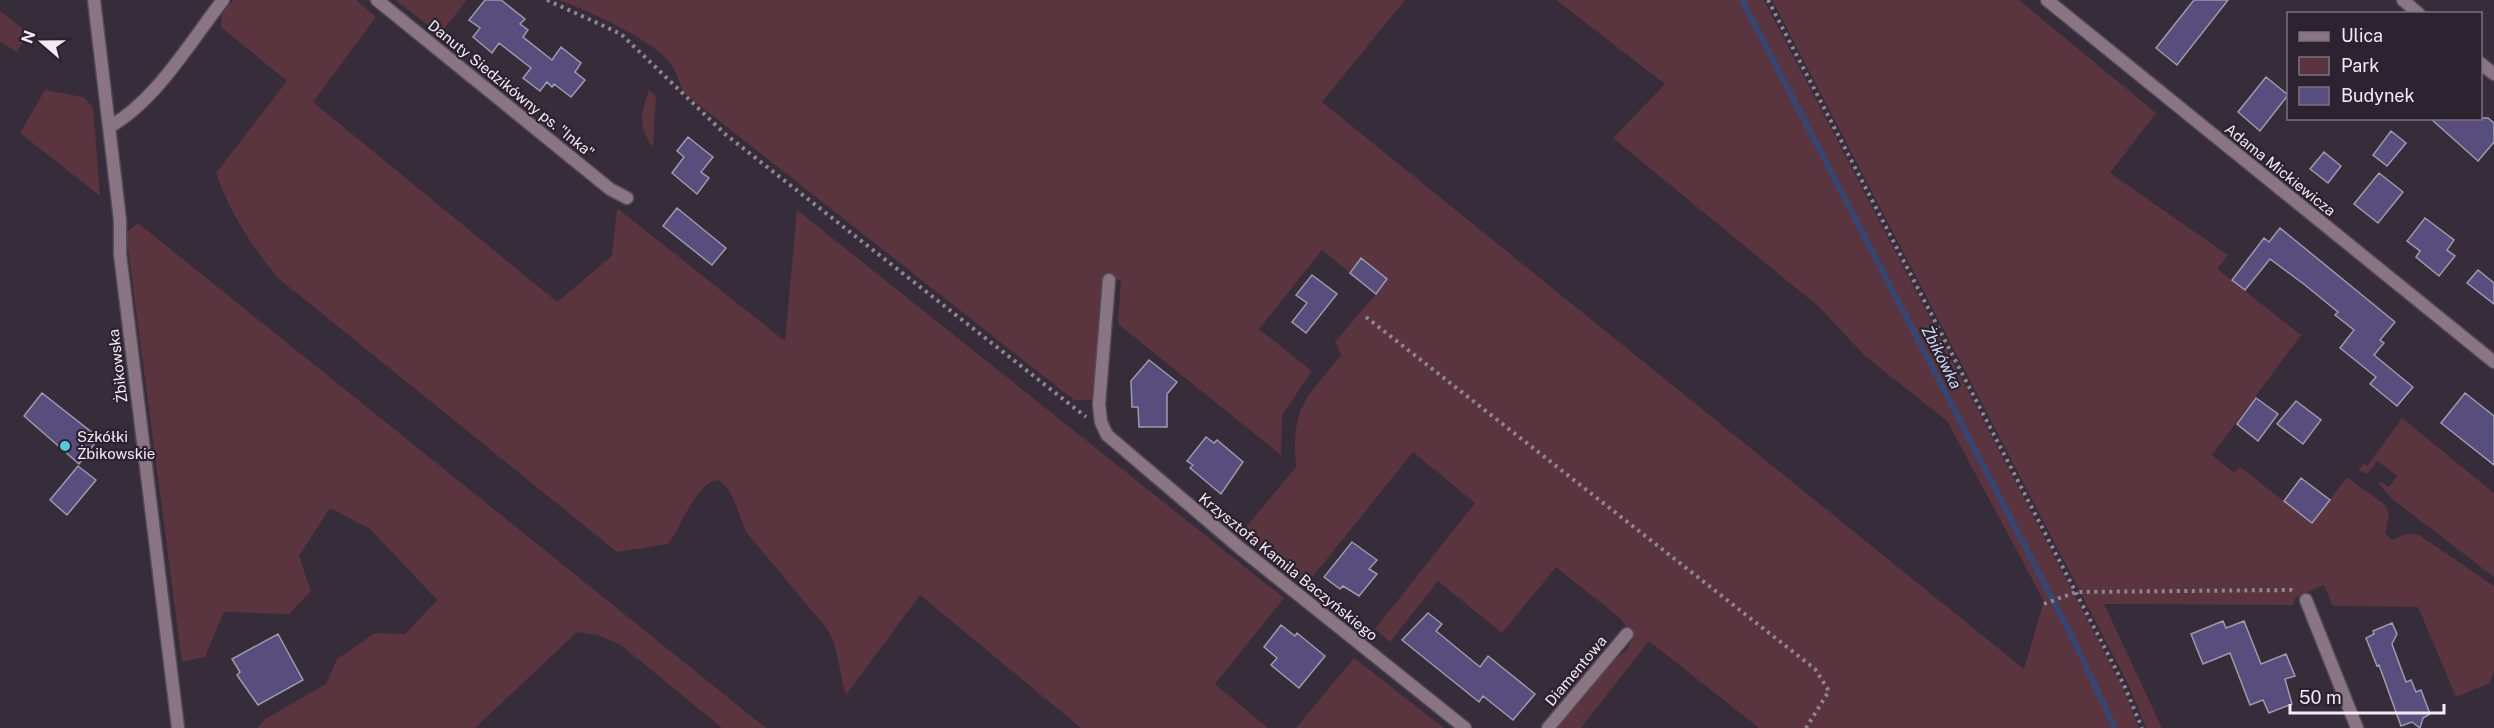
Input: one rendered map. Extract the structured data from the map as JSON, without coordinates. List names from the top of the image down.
{
  "streets": {
    "street": [
      "Danuty Siedzikówny ps. \"Inka\"",
      "Adama Mickiewicza",
      "Żbikowska",
      "Krzysztofa Kamila Baczyńskiego",
      "Diamentowa"
    ]
  },
  "water": ["Żbikówka"],
  "places": ["Szkółki Żbikowskie"],
  "legend": ["Ulica", "Park", "Budynek"],
  "scale_bar": "50 m",
  "north": "left"
}
